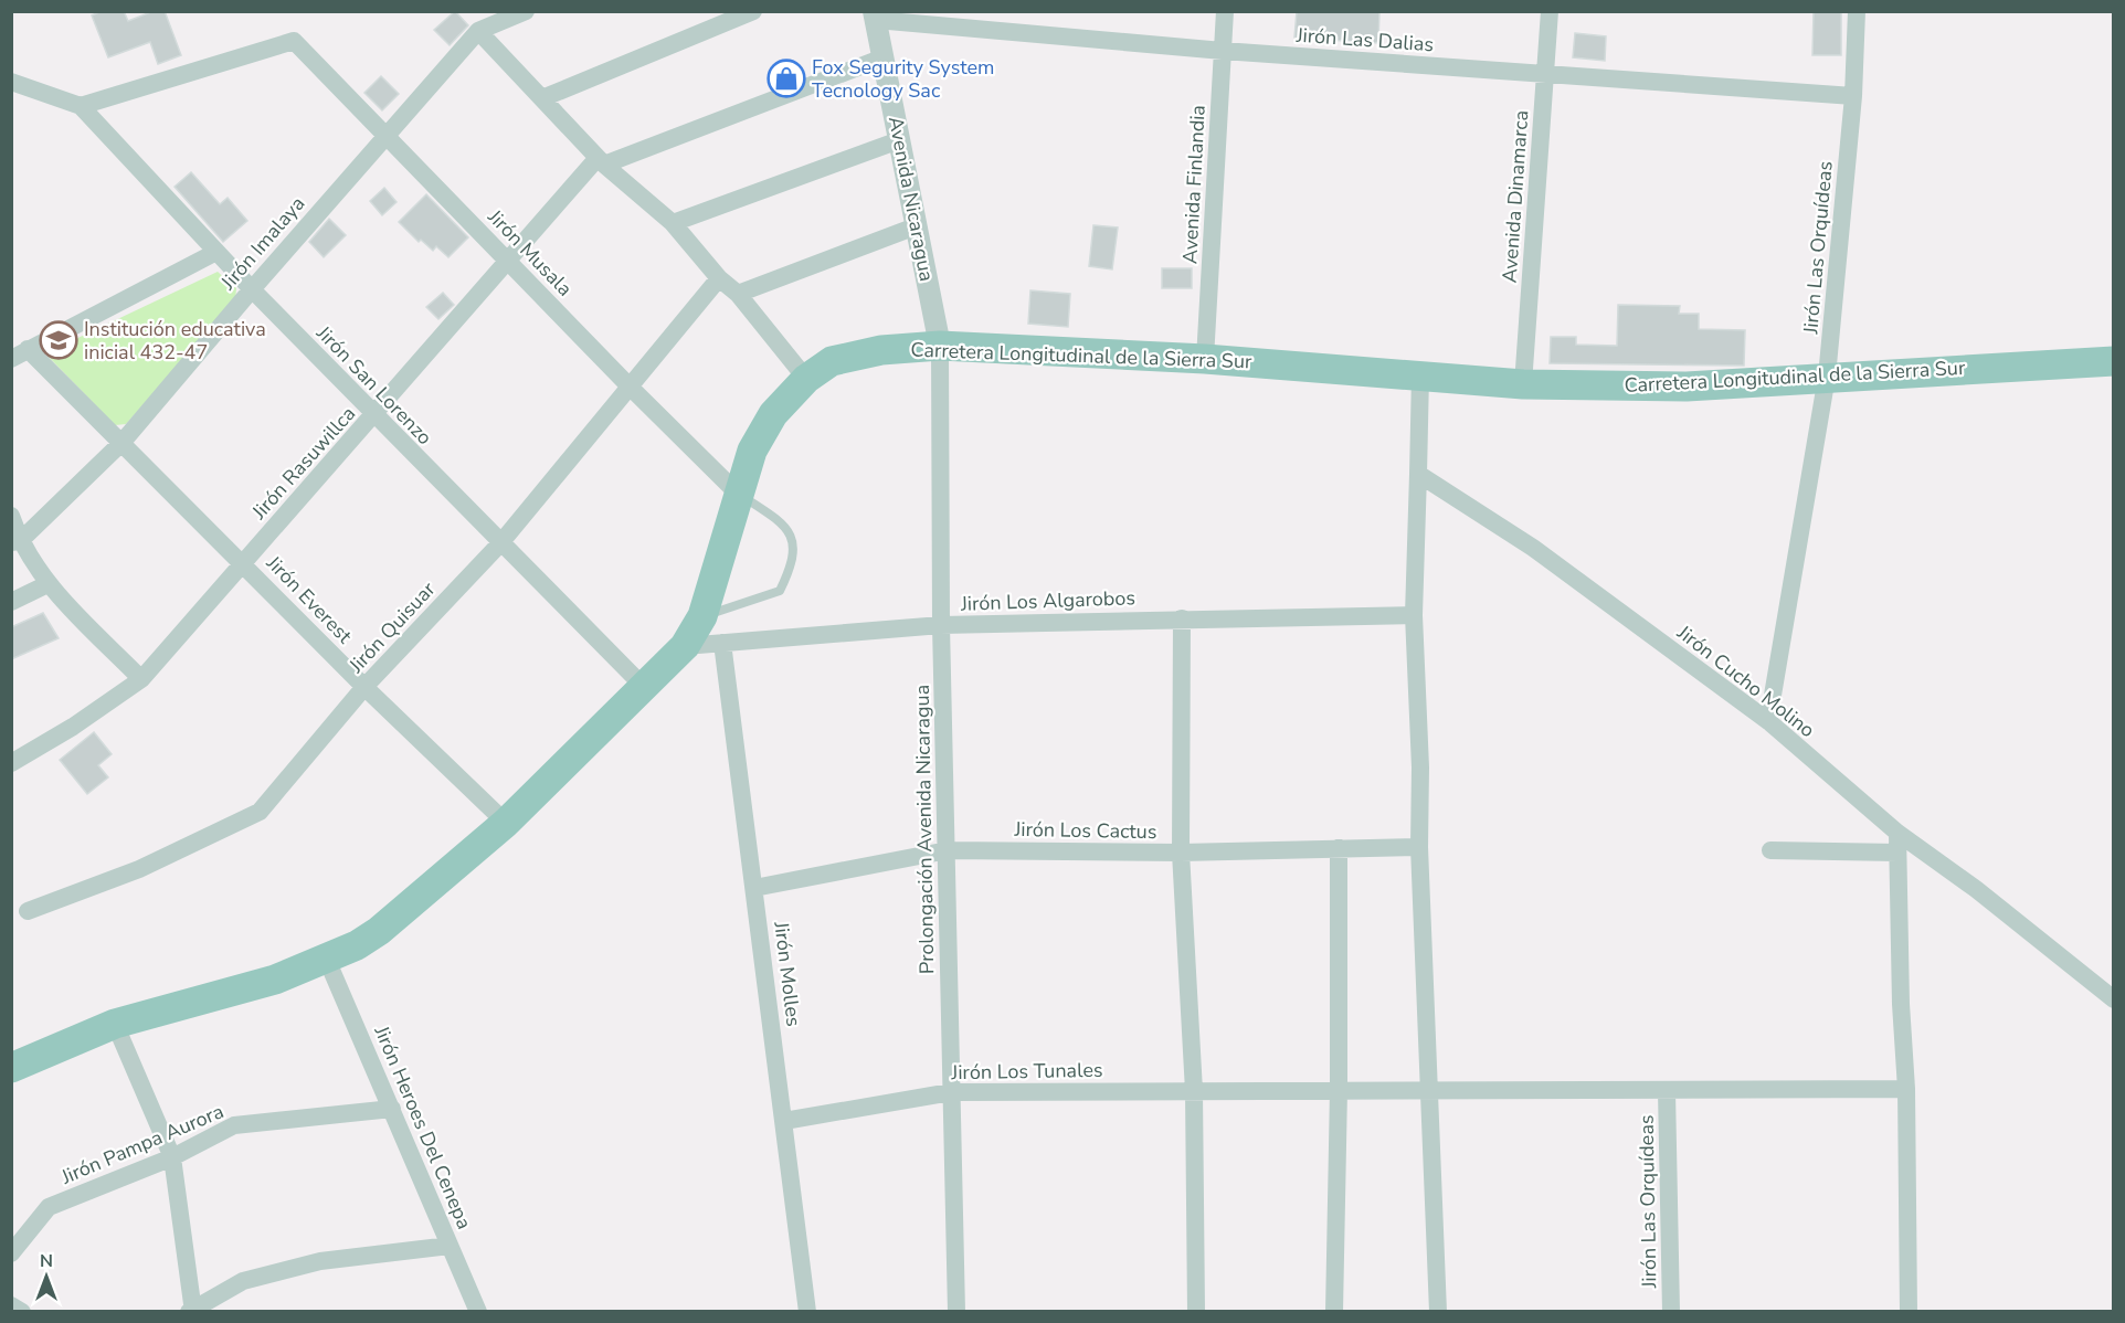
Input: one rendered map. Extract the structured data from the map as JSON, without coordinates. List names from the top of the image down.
{
  "streets": {
    "highway": ["Carretera Longitudinal de la Sierra Sur"],
    "street": [
      "Jirón Las Dalias",
      "Avenida Finlandia",
      "Avenida Dinamarca",
      "Avenida Nicaragua",
      "Jirón Imalaya",
      "Jirón Las Orquídeas",
      "Jirón Musala",
      "Jirón San Lorenzo",
      "Jirón Rasuwillca",
      "Jirón Everest",
      "Jirón Los Algarobos",
      "Jirón Quisuar",
      "Jirón Cucho Molino",
      "Prolongación Avenida Nicaragua",
      "Jirón Los Cactus",
      "Jirón Molles",
      "Jirón Los Tunales",
      "Jirón Heroes Del Cenepa",
      "Jirón Pampa Aurora"
    ]
  },
  "crossings": [
    ["Jirón Las Dalias", "Avenida Finlandia"],
    ["Jirón Las Dalias", "Avenida Dinamarca"],
    ["Jirón Las Dalias", "Avenida Nicaragua"],
    ["Jirón Las Dalias", "Jirón Las Orquídeas"],
    ["Avenida Finlandia", "Carretera Longitudinal de la Sierra Sur"],
    ["Avenida Dinamarca", "Carretera Longitudinal de la Sierra Sur"],
    ["Avenida Nicaragua", "Carretera Longitudinal de la Sierra Sur"],
    ["Avenida Nicaragua", "Prolongación Avenida Nicaragua"],
    ["Jirón Imalaya", "Jirón Musala"],
    ["Jirón Imalaya", "Jirón San Lorenzo"],
    ["Jirón Imalaya", "Jirón Everest"],
    ["Jirón Las Orquídeas", "Carretera Longitudinal de la Sierra Sur"],
    ["Jirón Las Orquídeas", "Jirón Cucho Molino"],
    ["Jirón Las Orquídeas", "Jirón Los Tunales"],
    ["Jirón Musala", "Carretera Longitudinal de la Sierra Sur"],
    ["Jirón Musala", "Jirón San Lorenzo"],
    ["Jirón Musala", "Jirón Rasuwillca"],
    ["Jirón Musala", "Jirón Quisuar"],
    ["Carretera Longitudinal de la Sierra Sur", "Jirón San Lorenzo"],
    ["Carretera Longitudinal de la Sierra Sur", "Jirón Everest"],
    ["Carretera Longitudinal de la Sierra Sur", "Jirón Los Algarobos"],
    ["Carretera Longitudinal de la Sierra Sur", "Prolongación Avenida Nicaragua"],
    ["Carretera Longitudinal de la Sierra Sur", "Jirón Heroes Del Cenepa"],
    ["Jirón San Lorenzo", "Jirón Rasuwillca"],
    ["Jirón San Lorenzo", "Jirón Quisuar"],
    ["Jirón Rasuwillca", "Jirón Everest"],
    ["Jirón Everest", "Jirón Quisuar"],
    ["Jirón Los Algarobos", "Prolongación Avenida Nicaragua"],
    ["Jirón Los Algarobos", "Jirón Molles"],
    ["Prolongación Avenida Nicaragua", "Jirón Los Cactus"],
    ["Prolongación Avenida Nicaragua", "Jirón Los Tunales"],
    ["Jirón Los Cactus", "Jirón Molles"],
    ["Jirón Molles", "Jirón Los Tunales"],
    ["Jirón Heroes Del Cenepa", "Jirón Pampa Aurora"]
  ],
  "places": {
    "shop": ["Fox Segurity System Tecnology Sac"],
    "school or university": ["Institución educativa inicial 432-47"]
  },
  "north": "top"
}
